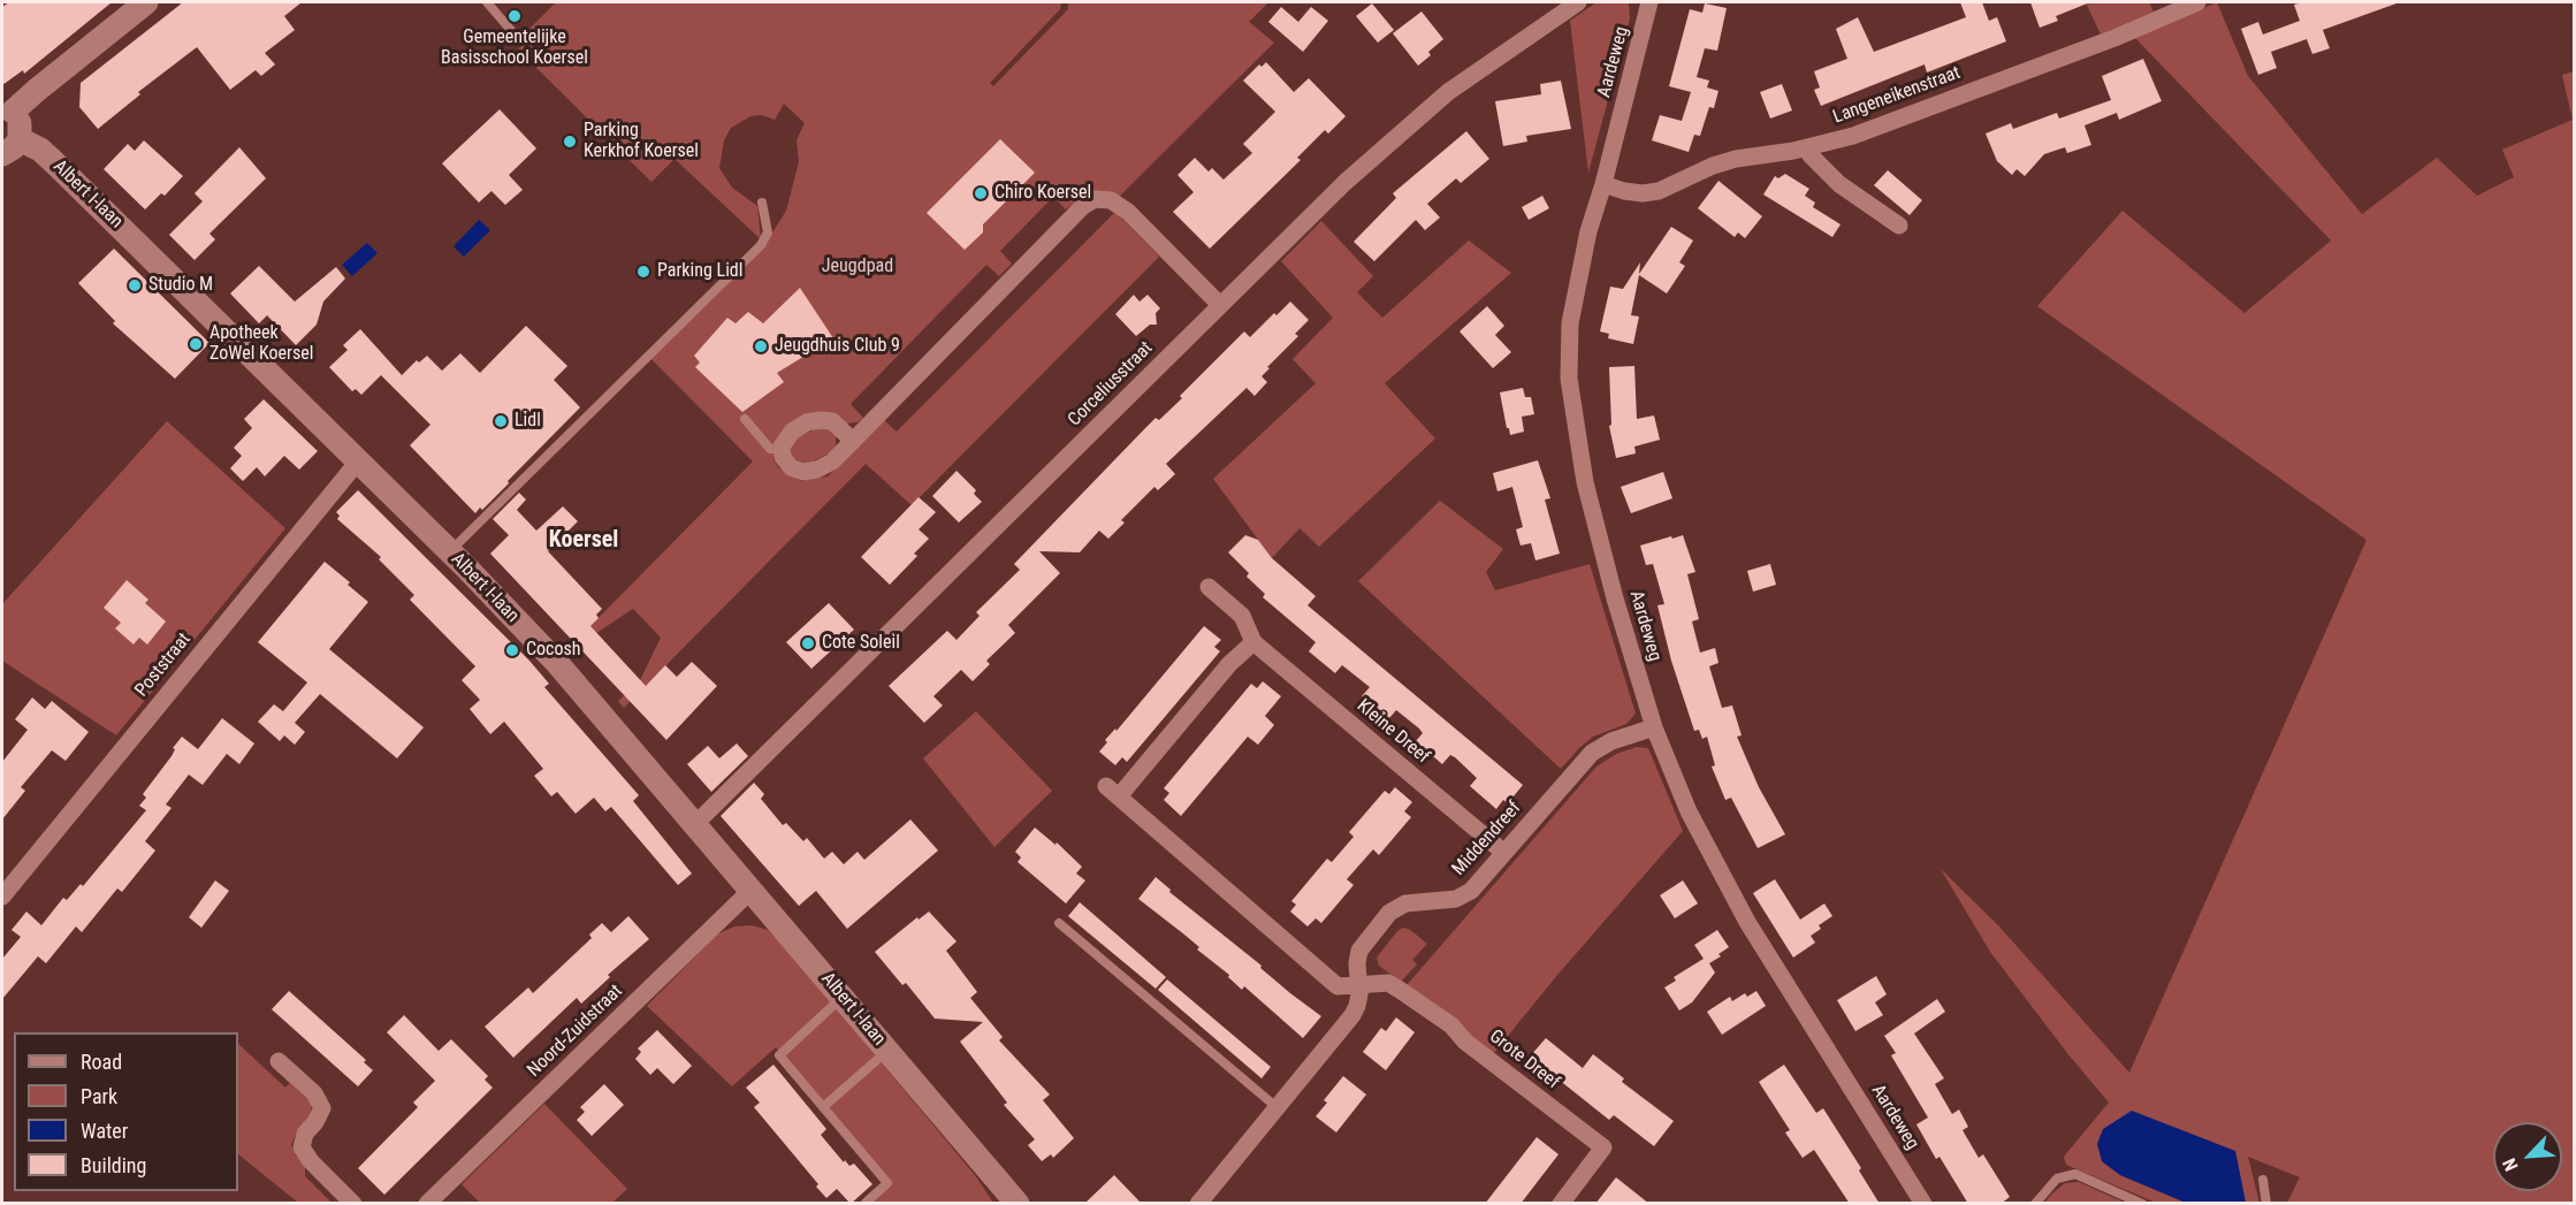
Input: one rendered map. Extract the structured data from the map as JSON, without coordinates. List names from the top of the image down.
{
  "streets": {
    "street": [
      "Aardeweg",
      "Langeneikenstraat",
      "Albert I-laan",
      "Corceliusstraat",
      "Poststraat",
      "Kleine Dreef",
      "Middendreef",
      "Noord-Zuidstraat",
      "Grote Dreef"
    ]
  },
  "crossings": [
    ["Aardeweg", "Langeneikenstraat"],
    ["Aardeweg", "Middendreef"],
    ["Albert I-laan", "Corceliusstraat"],
    ["Albert I-laan", "Poststraat"],
    ["Albert I-laan", "Noord-Zuidstraat"],
    ["Kleine Dreef", "Middendreef"],
    ["Middendreef", "Grote Dreef"]
  ],
  "districts": ["Koersel"],
  "parks": ["Jeugdpad"],
  "places": [
    "Gemeentelijke Basisschool Koersel",
    "Parking Kerkhof Koersel",
    "Chiro Koersel",
    "Parking Lidl",
    "Studio M",
    "Apotheek ZoWel Koersel",
    "Jeugdhuis Club 9",
    "Lidl",
    "Cote Soleil",
    "Cocosh"
  ],
  "legend": [
    "Road",
    "Park",
    "Water",
    "Building"
  ],
  "north": "bottom left"
}
